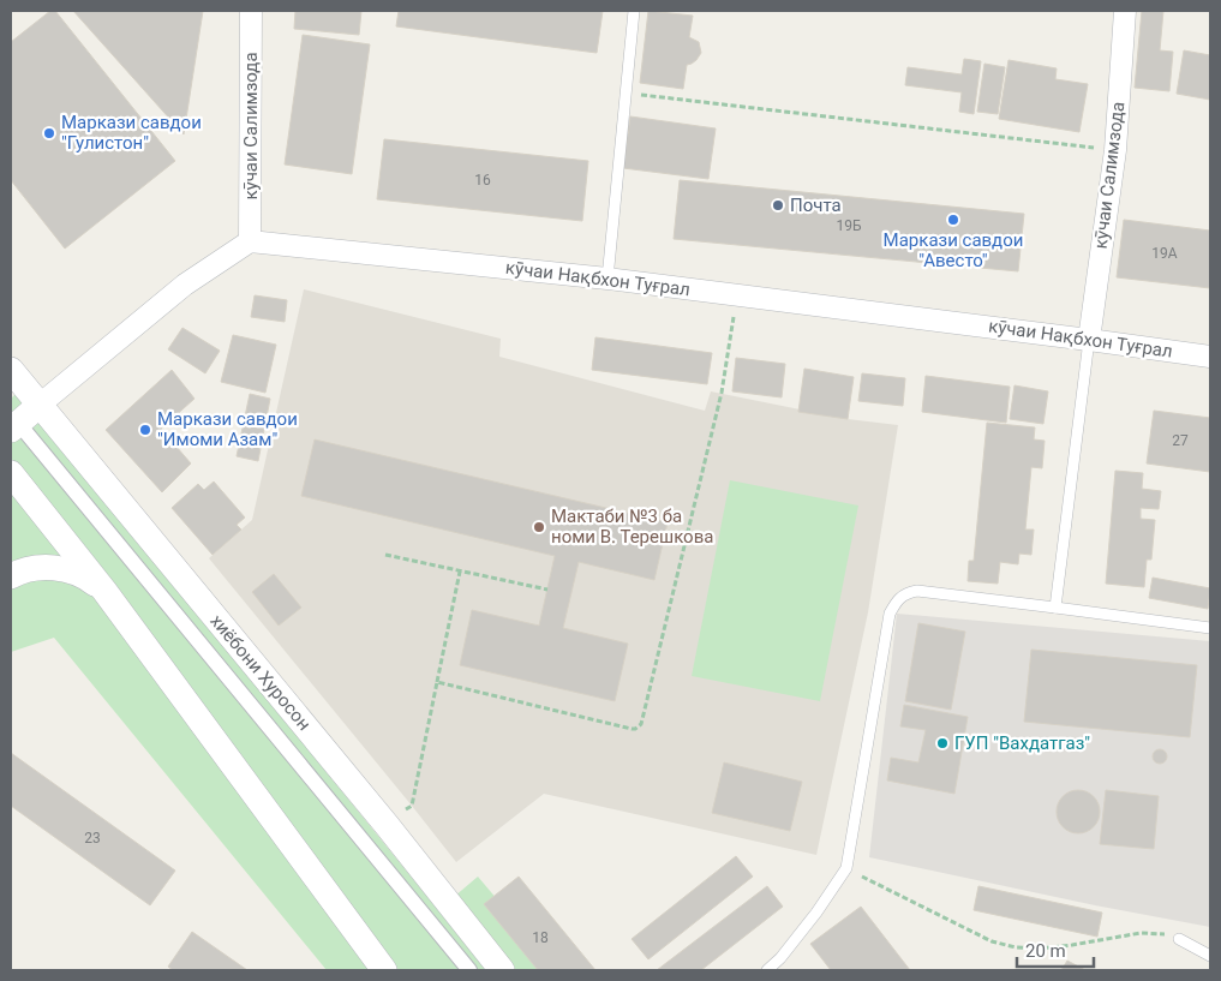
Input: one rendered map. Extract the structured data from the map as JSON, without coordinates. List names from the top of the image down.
{
  "streets": {
    "street": ["кӯчаи Салимзода", "кӯчаи Нақбхон Туғрал", "хиёбони Хуросон"]
  },
  "crossings": [
    ["кӯчаи Салимзода", "кӯчаи Нақбхон Туғрал"]
  ],
  "places": [
    "Маркази савдои \"Гулистон\"",
    "Почта",
    "Маркази савдои \"Авесто\"",
    "Маркази савдои \"Имоми Азам\"",
    "Мактаби №3 ба номи В. Терешкова",
    "ГУП \"Вахдатгаз\""
  ],
  "house_numbers": [
    "16",
    "19Б",
    "19А",
    "27",
    "23",
    "18"
  ],
  "scale_bar": "20 m"
}
